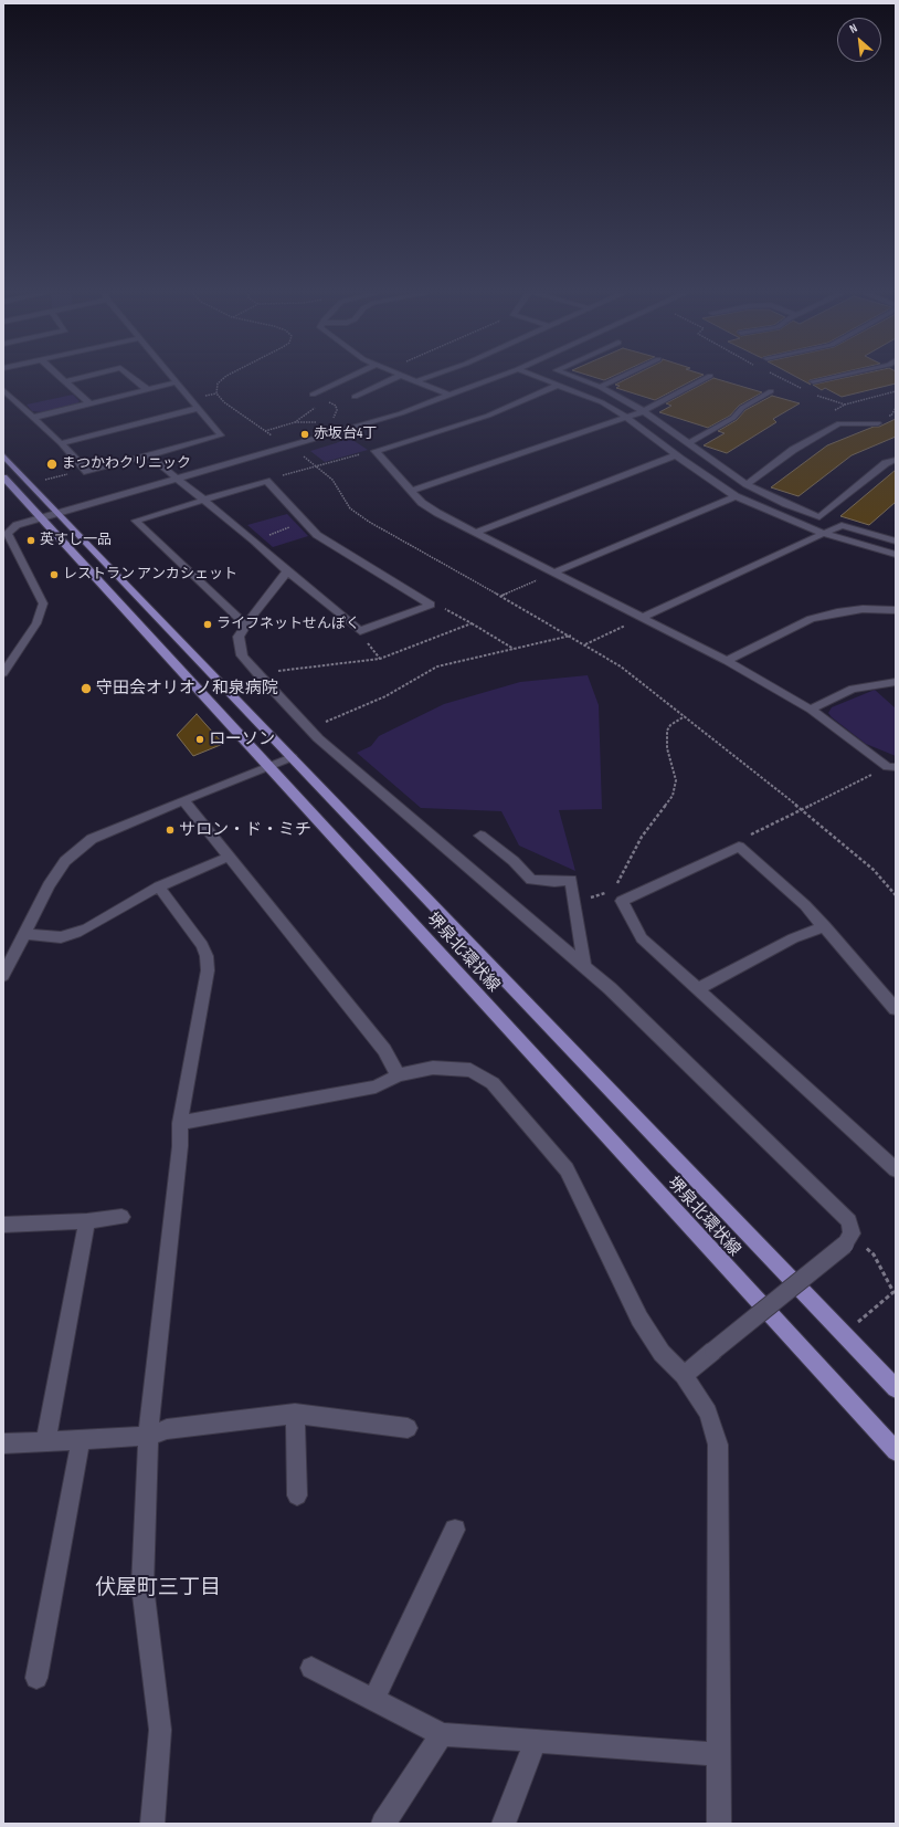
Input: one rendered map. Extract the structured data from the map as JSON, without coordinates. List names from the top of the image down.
{
  "streets": {
    "main road": ["堺泉北環状線"]
  },
  "districts": ["伏屋町三丁目"],
  "places": [
    "赤坂台4丁",
    "まつかわクリニック",
    "英すし一品",
    "レストラン アンカシェット",
    "ライフネットせんぼく",
    "守田会オリオノ和泉病院",
    "ローソン",
    "サロン・ド・ミチ"
  ],
  "north": "top left"
}
